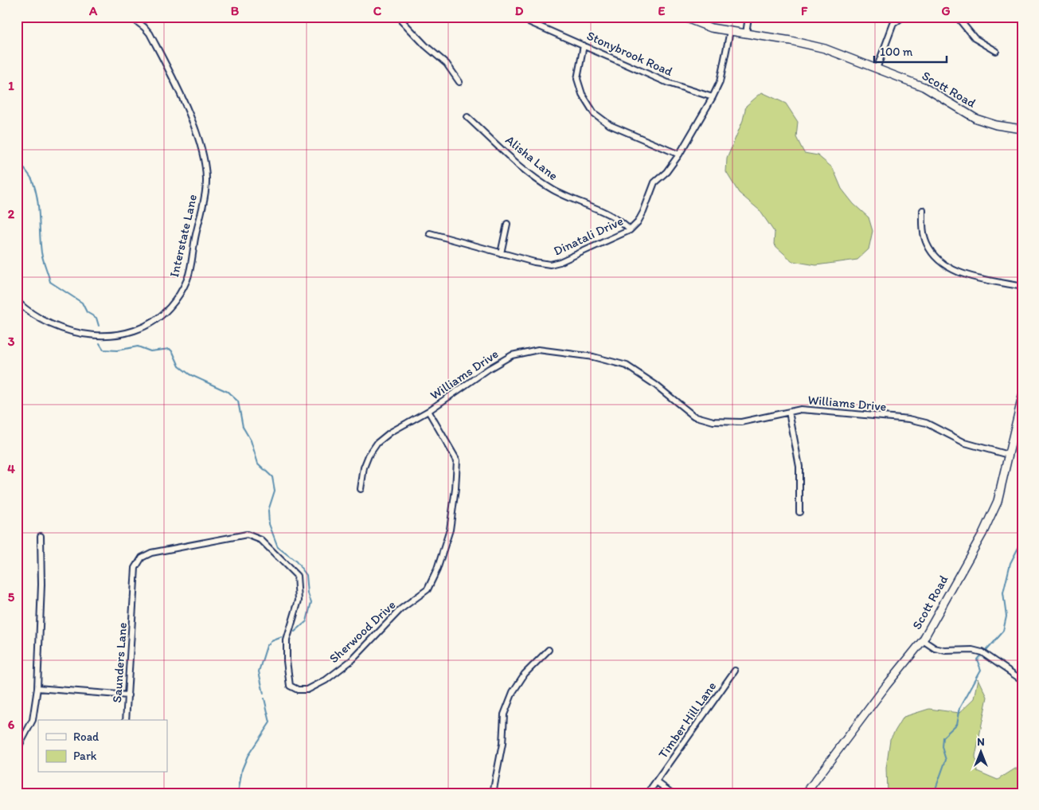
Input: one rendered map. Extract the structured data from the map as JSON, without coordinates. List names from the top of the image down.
{
  "streets": {
    "main road": ["Scott Road"],
    "street": [
      "Stonybrook Road",
      "Alisha Lane",
      "Interstate Lane",
      "Dinatali Drive",
      "Williams Drive",
      "Sherwood Drive",
      "Saunders Lane",
      "Timber Hill Lane"
    ]
  },
  "crossings": [
    ["Stonybrook Road", "Dinatali Drive"],
    ["Scott Road", "Dinatali Drive"],
    ["Scott Road", "Williams Drive"],
    ["Alisha Lane", "Dinatali Drive"],
    ["Williams Drive", "Sherwood Drive"],
    ["Sherwood Drive", "Saunders Lane"]
  ],
  "legend": ["Road", "Park"],
  "scale_bar": "100 m",
  "north": "top",
  "grid": {
    "columns": [
      "A",
      "B",
      "C",
      "D",
      "E",
      "F",
      "G"
    ],
    "rows": [
      "1",
      "2",
      "3",
      "4",
      "5",
      "6"
    ]
  }
}
